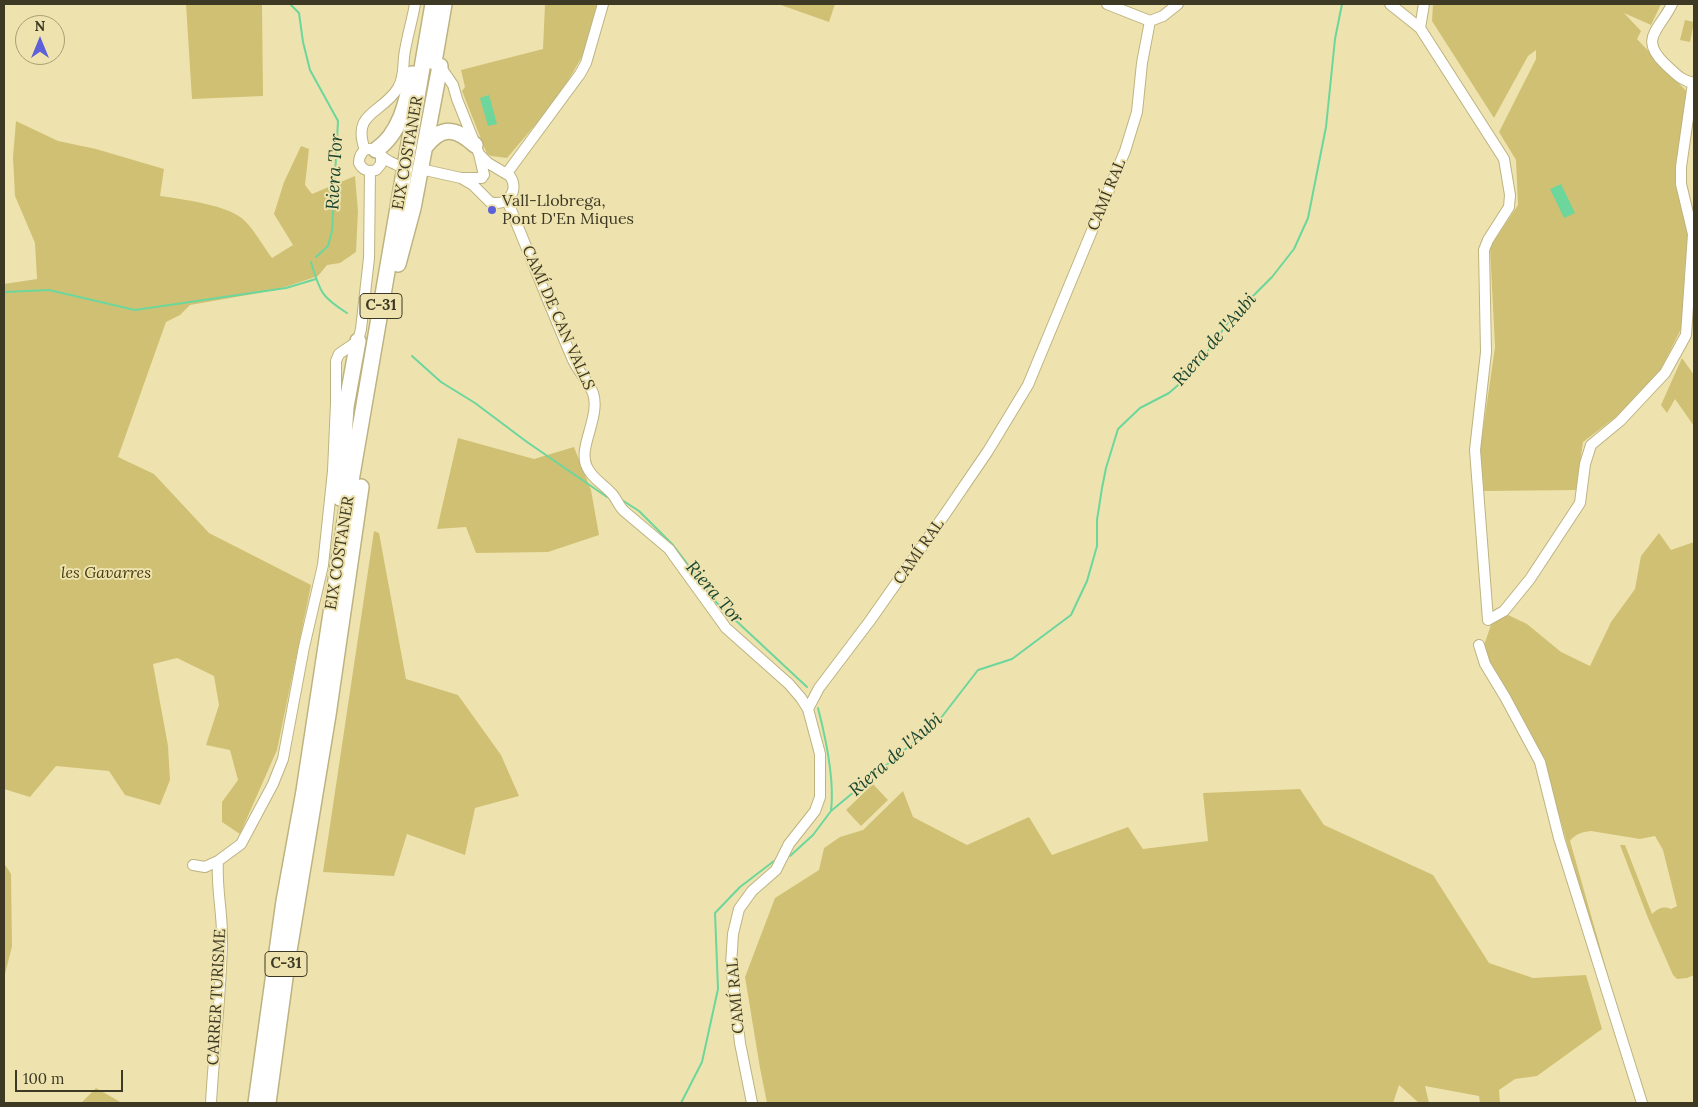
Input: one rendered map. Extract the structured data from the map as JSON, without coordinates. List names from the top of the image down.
{
  "streets": {
    "highway": ["EIX COSTANER", "C-31"],
    "street": ["CAMÍ RAL", "CAMÍ DE CAN VALLS", "CARRER TURISME"]
  },
  "crossings": [
    ["CAMÍ RAL", "CAMÍ DE CAN VALLS"]
  ],
  "water": ["Riera Tor", "Riera de l'Aubi"],
  "parks": ["les Gavarres"],
  "places": ["Vall-Llobrega, Pont D'En Miques"],
  "scale_bar": "100 m",
  "north": "top"
}
